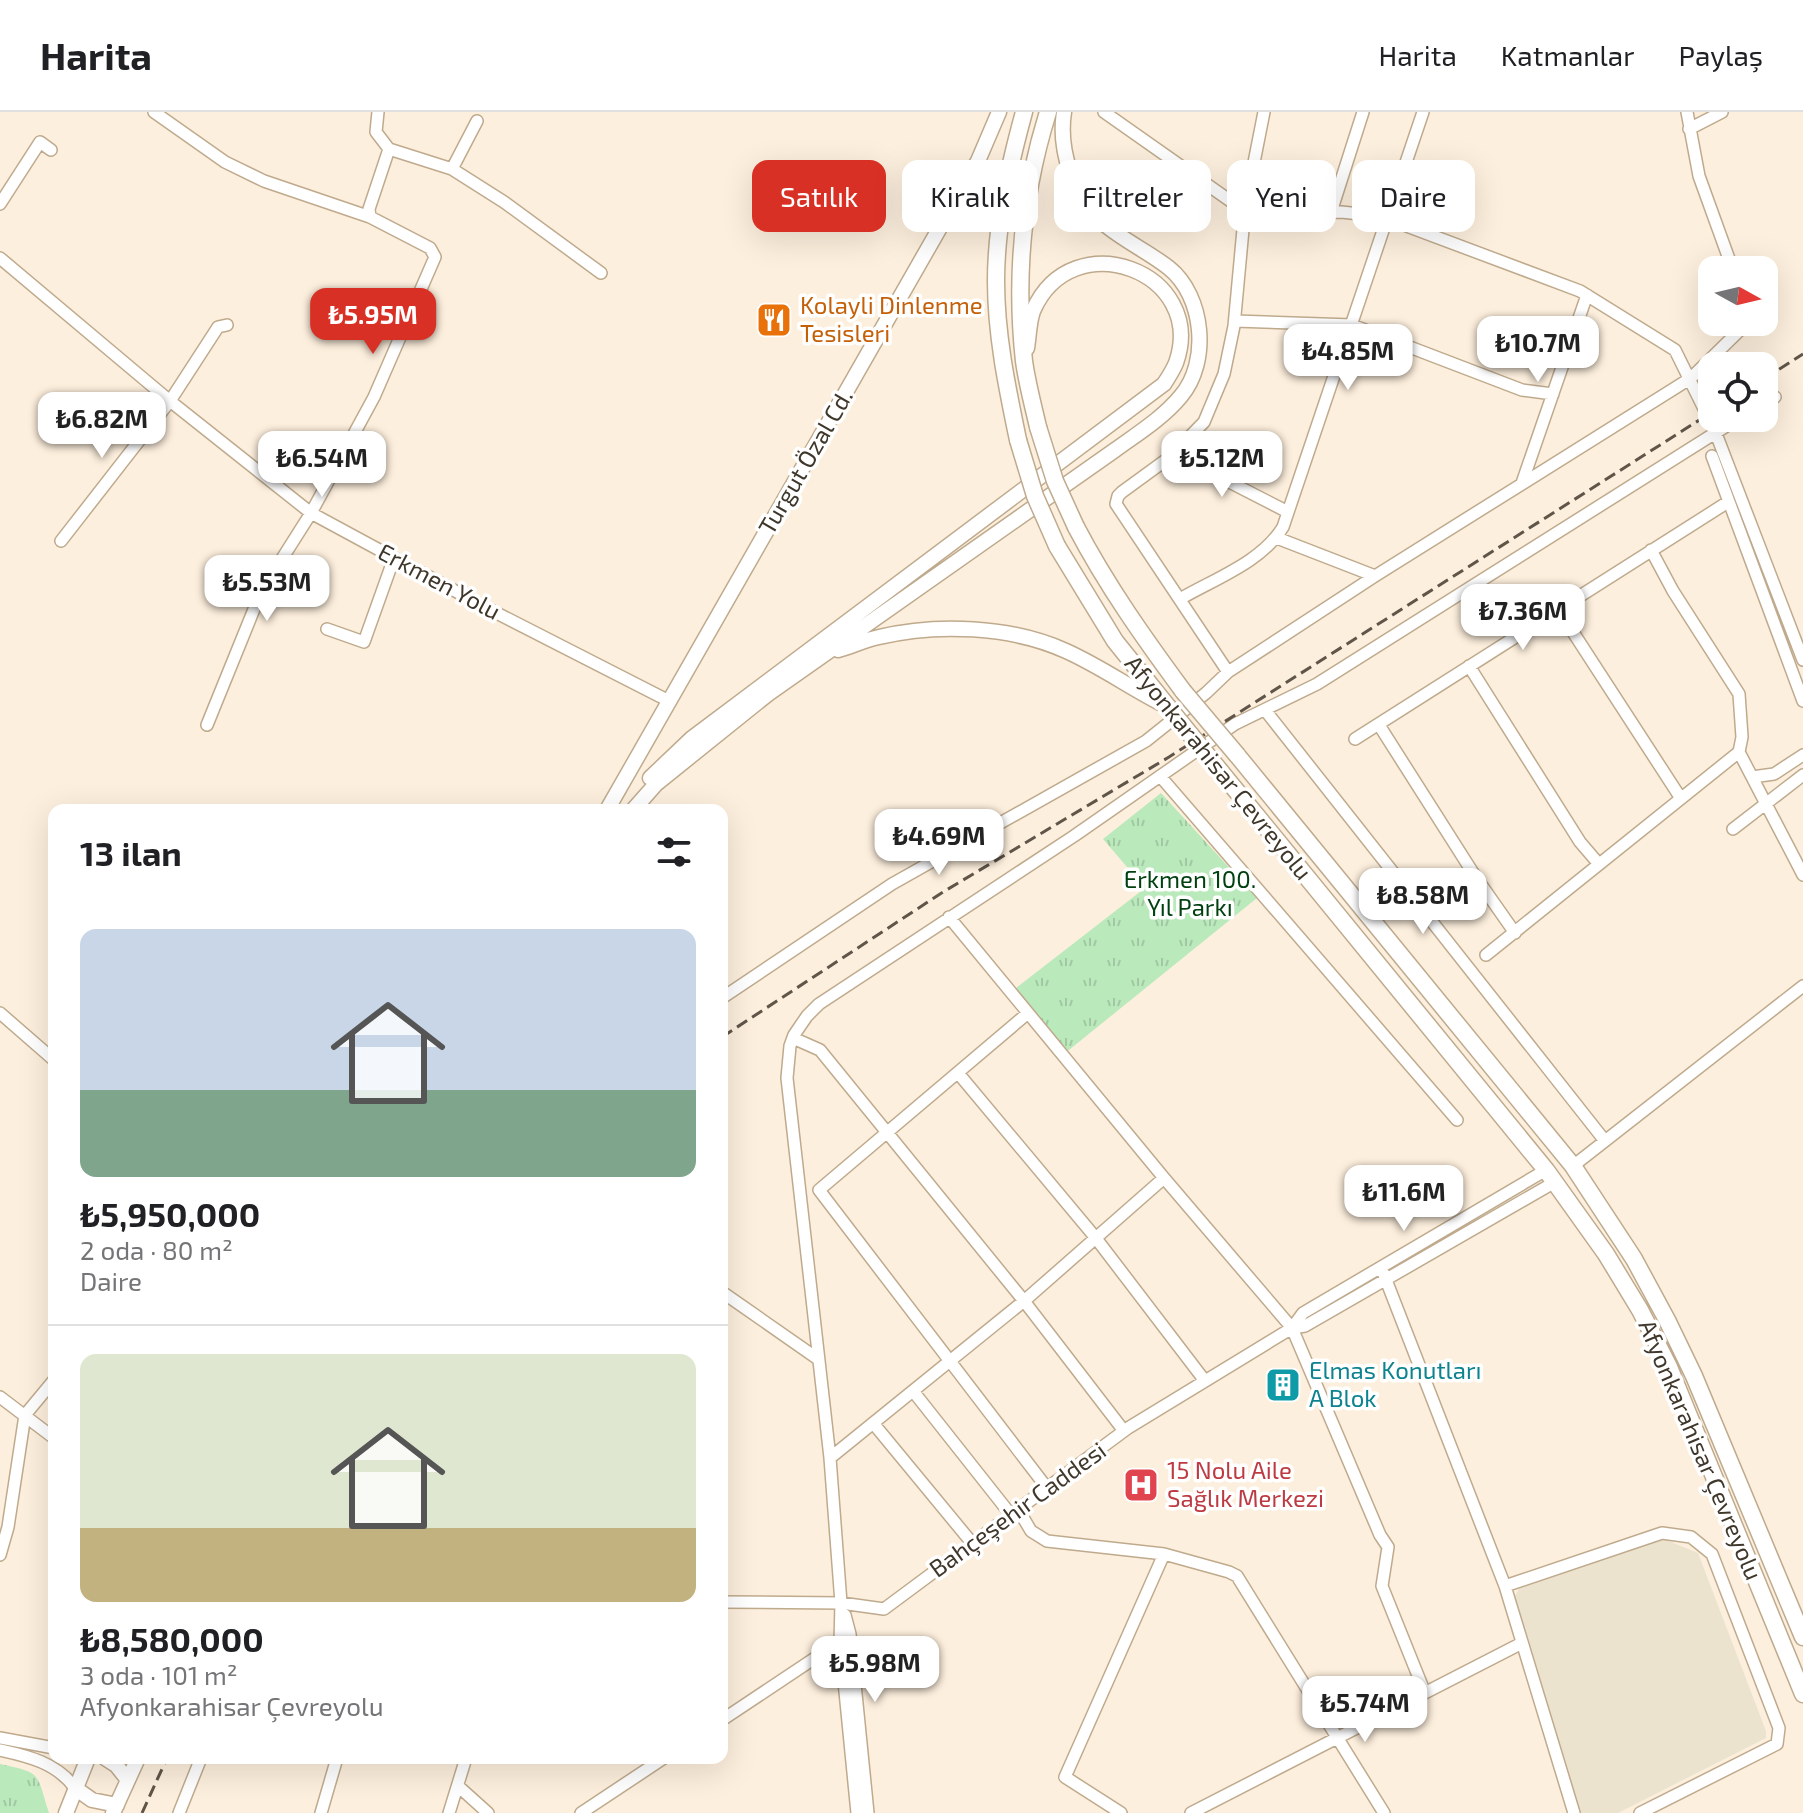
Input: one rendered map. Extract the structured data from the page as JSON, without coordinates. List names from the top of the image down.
{
  "streets": {
    "highway": ["Afyonkarahisar Çevreyolu"],
    "main road": ["Turgut Özal Cd."],
    "street": ["Erkmen Yolu", "Bahçeşehir Caddesi"]
  },
  "crossings": [
    ["Turgut Özal Cd.", "Erkmen Yolu"],
    ["Afyonkarahisar Çevreyolu", "Bahçeşehir Caddesi"]
  ],
  "parks": ["Erkmen 100. Yıl Parkı"],
  "places": {
    "restaurant": ["Kolayli Dinlenme Tesisleri"],
    "building": ["Elmas Konutları A Blok"],
    "hospital": ["15 Nolu Aile Sağlık Merkezi"]
  },
  "north": "right",
  "page": {
    "header": "Harita",
    "nav": ["Harita", "Katmanlar", "Paylaş"],
    "chip": [
      "Satılık",
      "Kiralık",
      "Filtreler",
      "Yeni",
      "Daire"
    ],
    "price": [
      "₺5.95M",
      "₺10.7M",
      "₺4.85M",
      "₺6.82M",
      "₺6.54M",
      "₺5.12M",
      "₺5.53M",
      "₺7.36M",
      "₺4.69M",
      "₺8.58M",
      "₺11.6M",
      "₺5.98M",
      "₺5.74M"
    ],
    "heading": "13 ilan",
    "list": [
      {
        "name": "₺5,950,000",
        "note": "2 oda · 80 m² · Daire"
      },
      {
        "name": "₺8,580,000",
        "note": "3 oda · 101 m² · Afyonkarahisar Çevreyolu"
      }
    ]
  }
}
